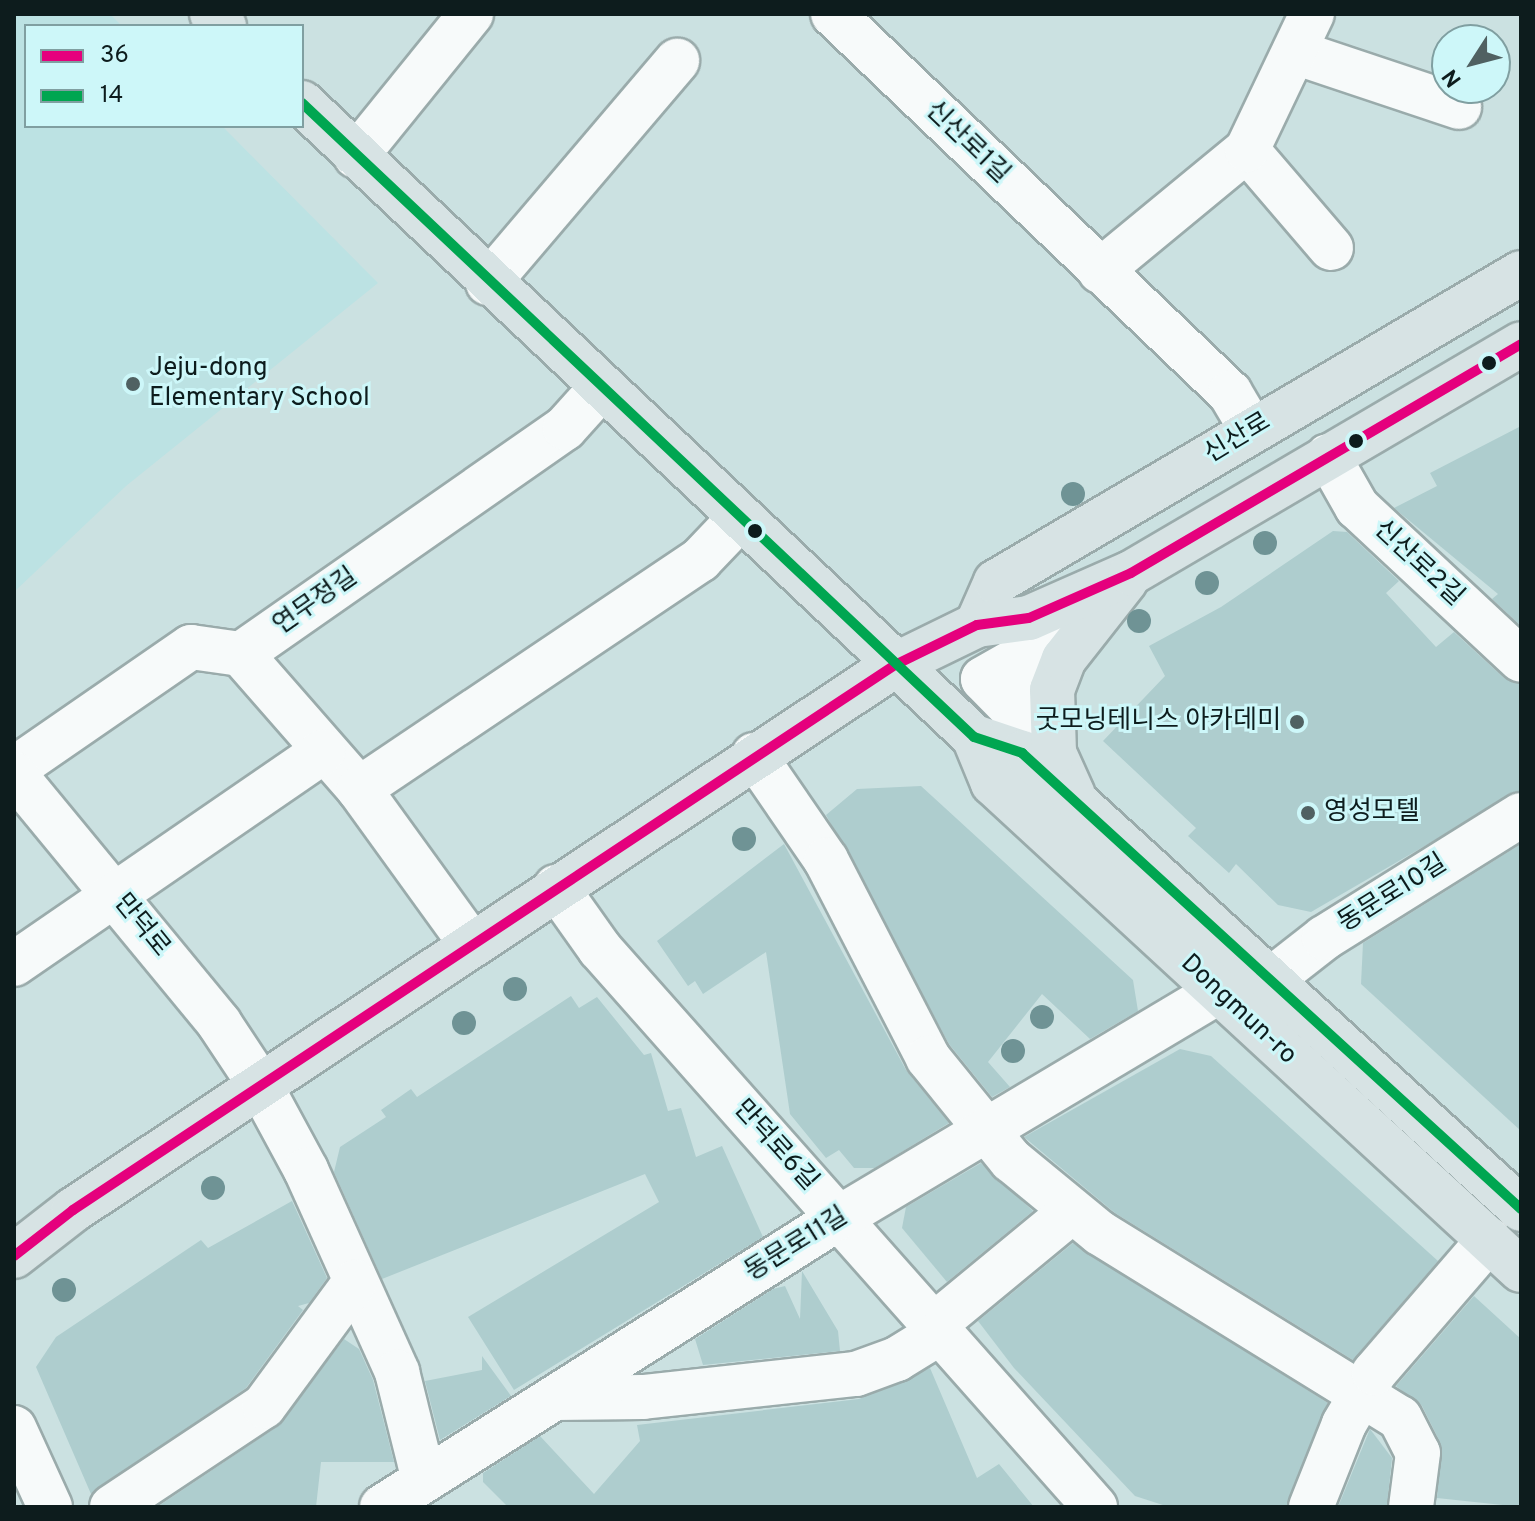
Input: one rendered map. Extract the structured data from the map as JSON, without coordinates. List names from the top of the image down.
{
  "streets": {
    "main road": ["신산로", "Dongmun-ro"],
    "street": [
      "신산로1길",
      "신산로2길",
      "연무정길",
      "동문로10길",
      "만덕로",
      "만덕로6길",
      "동문로11길"
    ]
  },
  "crossings": [
    ["신산로1길", "신산로"],
    ["연무정길", "Dongmun-ro"],
    ["동문로10길", "Dongmun-ro"],
    ["만덕로", "동문로11길"],
    ["Dongmun-ro", "동문로11길"],
    ["만덕로6길", "동문로11길"]
  ],
  "places": ["Jeju-dong Elementary School", "굿모닝테니스 아카데미", "영성모텔"],
  "lines": ["transit line 14", "transit line 36"],
  "legend": ["36", "14"],
  "north": "bottom left"
}
